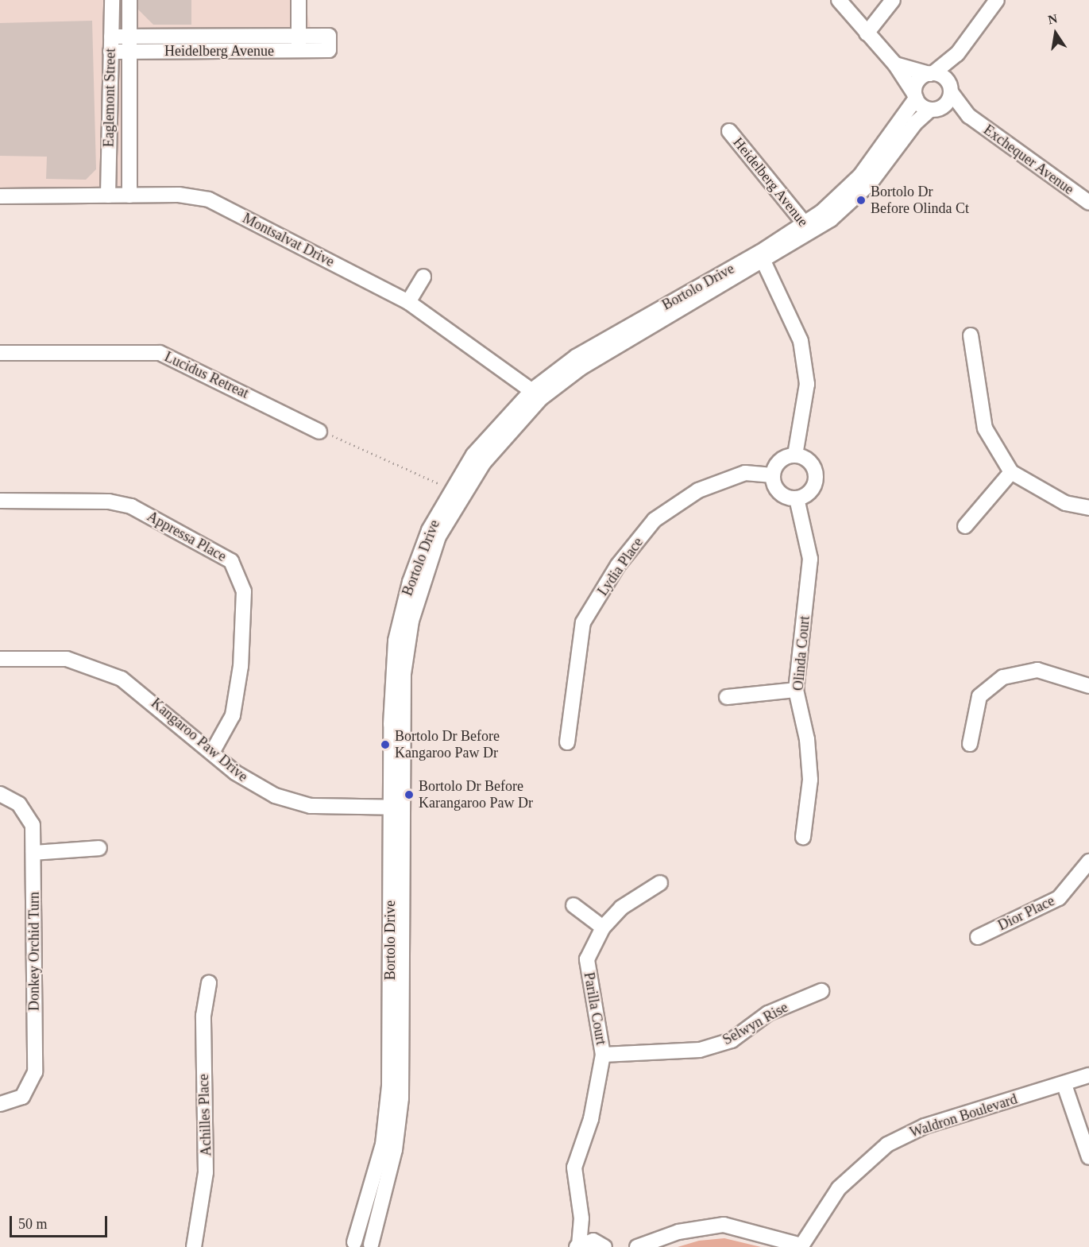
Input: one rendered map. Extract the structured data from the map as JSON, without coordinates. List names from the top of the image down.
{
  "streets": {
    "street": [
      "Heidelberg Avenue",
      "Eaglemont Street",
      "Exchequer Avenue",
      "Montsalvat Drive",
      "Bortolo Drive",
      "Lucidus Retreat",
      "Appressa Place",
      "Lydia Place",
      "Olinda Court",
      "Kangaroo Paw Drive",
      "Dior Place",
      "Donkey Orchid Turn",
      "Parilla Court",
      "Selwyn Rise",
      "Achilles Place",
      "Waldron Boulevard"
    ]
  },
  "crossings": [
    ["Heidelberg Avenue", "Eaglemont Street"],
    ["Heidelberg Avenue", "Bortolo Drive"],
    ["Eaglemont Street", "Montsalvat Drive"],
    ["Exchequer Avenue", "Bortolo Drive"],
    ["Montsalvat Drive", "Bortolo Drive"],
    ["Bortolo Drive", "Kangaroo Paw Drive"],
    ["Appressa Place", "Kangaroo Paw Drive"],
    ["Lydia Place", "Olinda Court"],
    ["Parilla Court", "Selwyn Rise"]
  ],
  "places": ["Bortolo Dr Before Olinda Ct", "Bortolo Dr Before Kangaroo Paw Dr", "Bortolo Dr Before Karangaroo Paw Dr"],
  "scale_bar": "50 m",
  "north": "top"
}
